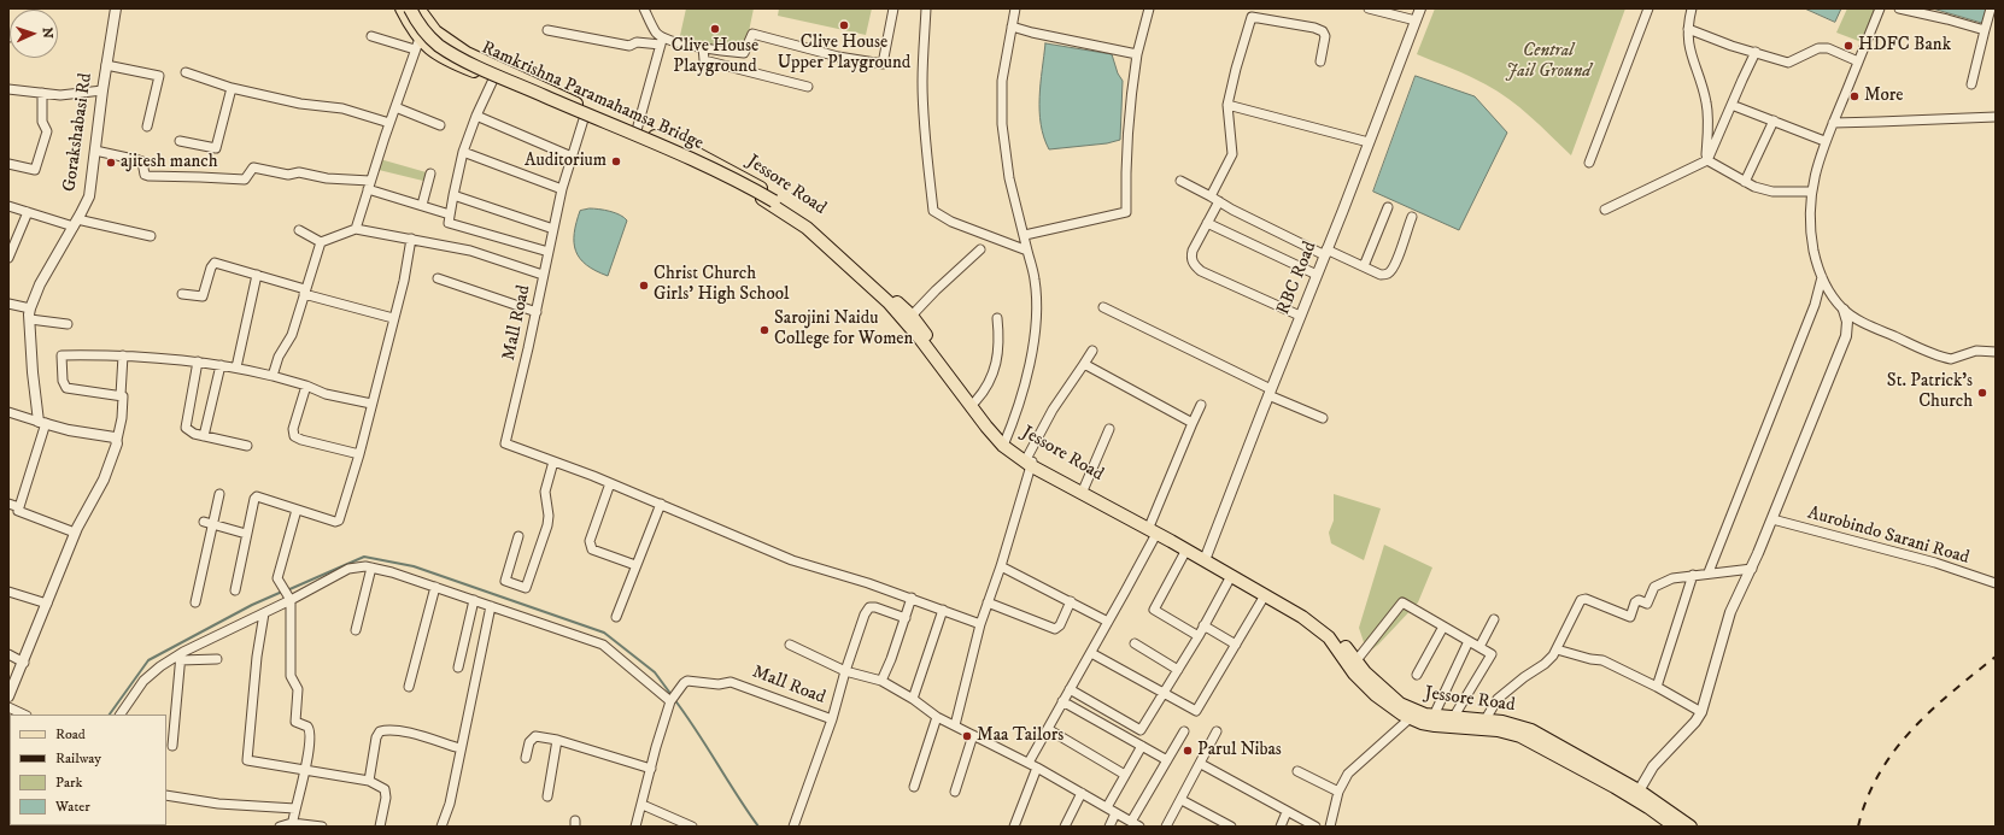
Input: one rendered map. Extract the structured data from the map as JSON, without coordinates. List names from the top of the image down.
{
  "streets": {
    "main road": ["Ramkrishna Paramahamsa Bridge", "Jessore Road"],
    "street": [
      "Gorakshabasi Rd",
      "RBC Road",
      "Mall Road",
      "Aurobindo Sarani Road"
    ]
  },
  "crossings": [
    ["Ramkrishna Paramahamsa Bridge", "Jessore Road"],
    ["Jessore Road", "RBC Road"],
    ["Jessore Road", "Mall Road"]
  ],
  "parks": ["Central Jail Ground"],
  "places": [
    "Clive House Upper Playground",
    "Clive House Playground",
    "HDFC Bank",
    "More",
    "Auditorium",
    "ajitesh manch",
    "Christ Church Girls' High School",
    "Sarojini Naidu College for Women",
    "St. Patrick's Church",
    "Maa Tailors",
    "Parul Nibas"
  ],
  "legend": [
    "Road",
    "Railway",
    "Park",
    "Water"
  ],
  "north": "right"
}
